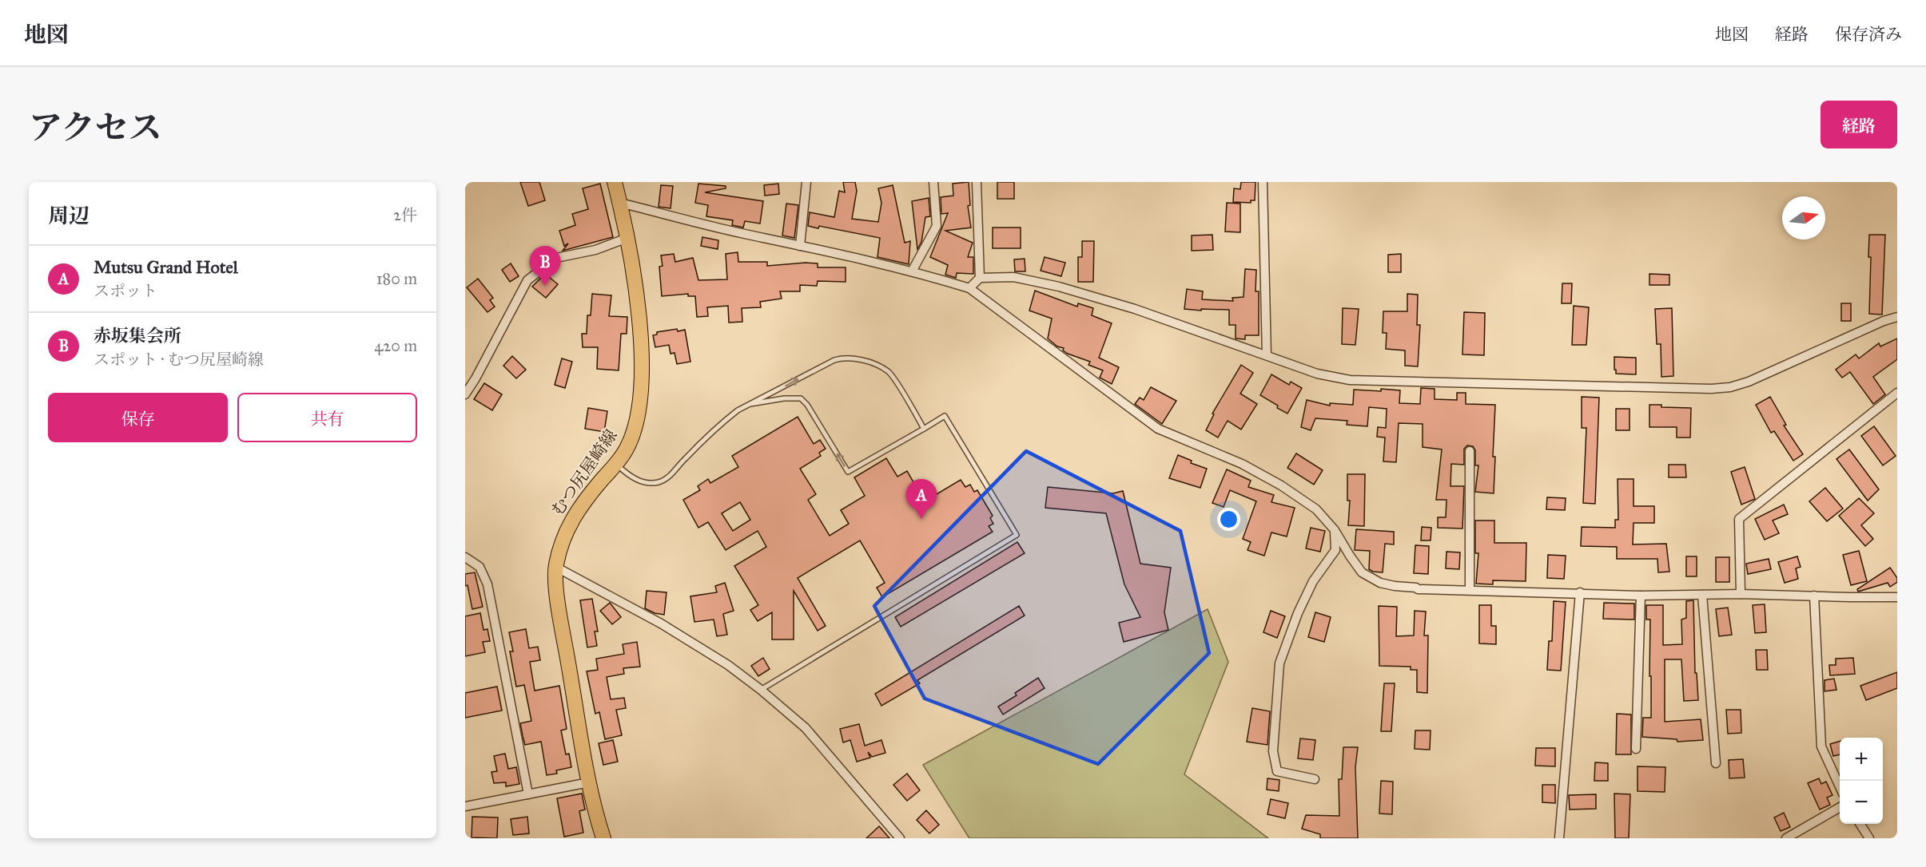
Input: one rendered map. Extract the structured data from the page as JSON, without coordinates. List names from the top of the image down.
{
  "streets": {
    "main road": ["むつ尻屋崎線"]
  },
  "north": "right",
  "page": {
    "header": "地図",
    "nav": ["地図", "経路", "保存済み"],
    "title": "アクセス",
    "buttons": [
      "経路",
      ["保存", "共有"]
    ],
    "heading": ["周辺", "2件"],
    "list": [
      {
        "mark": "A",
        "name": "Mutsu Grand Hotel",
        "note": "スポット",
        "value": "180 m"
      },
      {
        "mark": "B",
        "name": "赤坂集会所",
        "note": "スポット · むつ尻屋崎線",
        "value": "420 m"
      }
    ],
    "pins": ["B", "A"],
    "map_buttons": ["+", "−"]
  }
}
